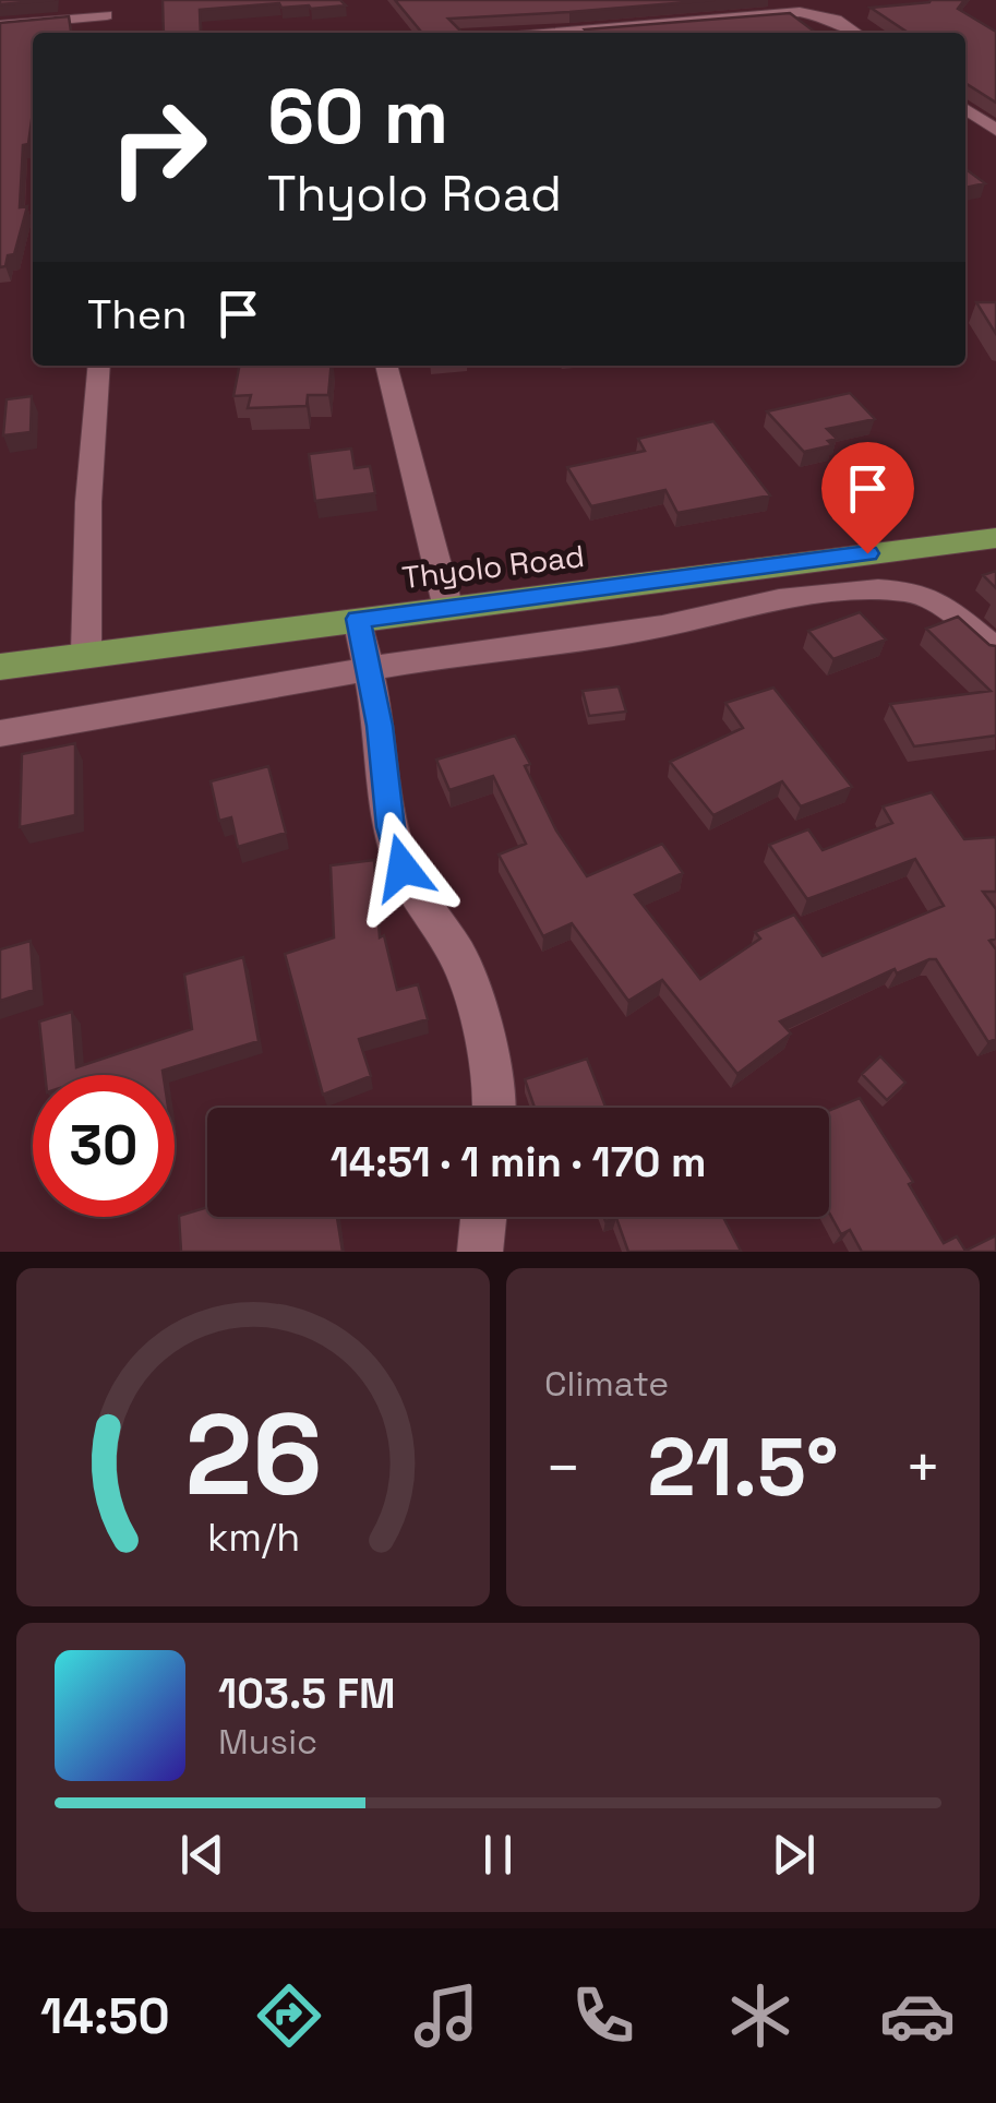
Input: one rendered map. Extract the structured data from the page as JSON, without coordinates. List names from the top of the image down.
{
  "streets": {
    "highway": ["Thyolo Road"]
  },
  "page": {
    "turn": ["60 m", "Thyolo Road"],
    "then": "Then",
    "limit": "30",
    "trip": "14:51 · 1 min · 170 m",
    "tile": "Climate",
    "heat": ["−", "21.5°", "+"],
    "song": ["103.5 FM", "Music"],
    "tabs": "14:50",
    "gauge": ["26", "km/h"]
  }
}
